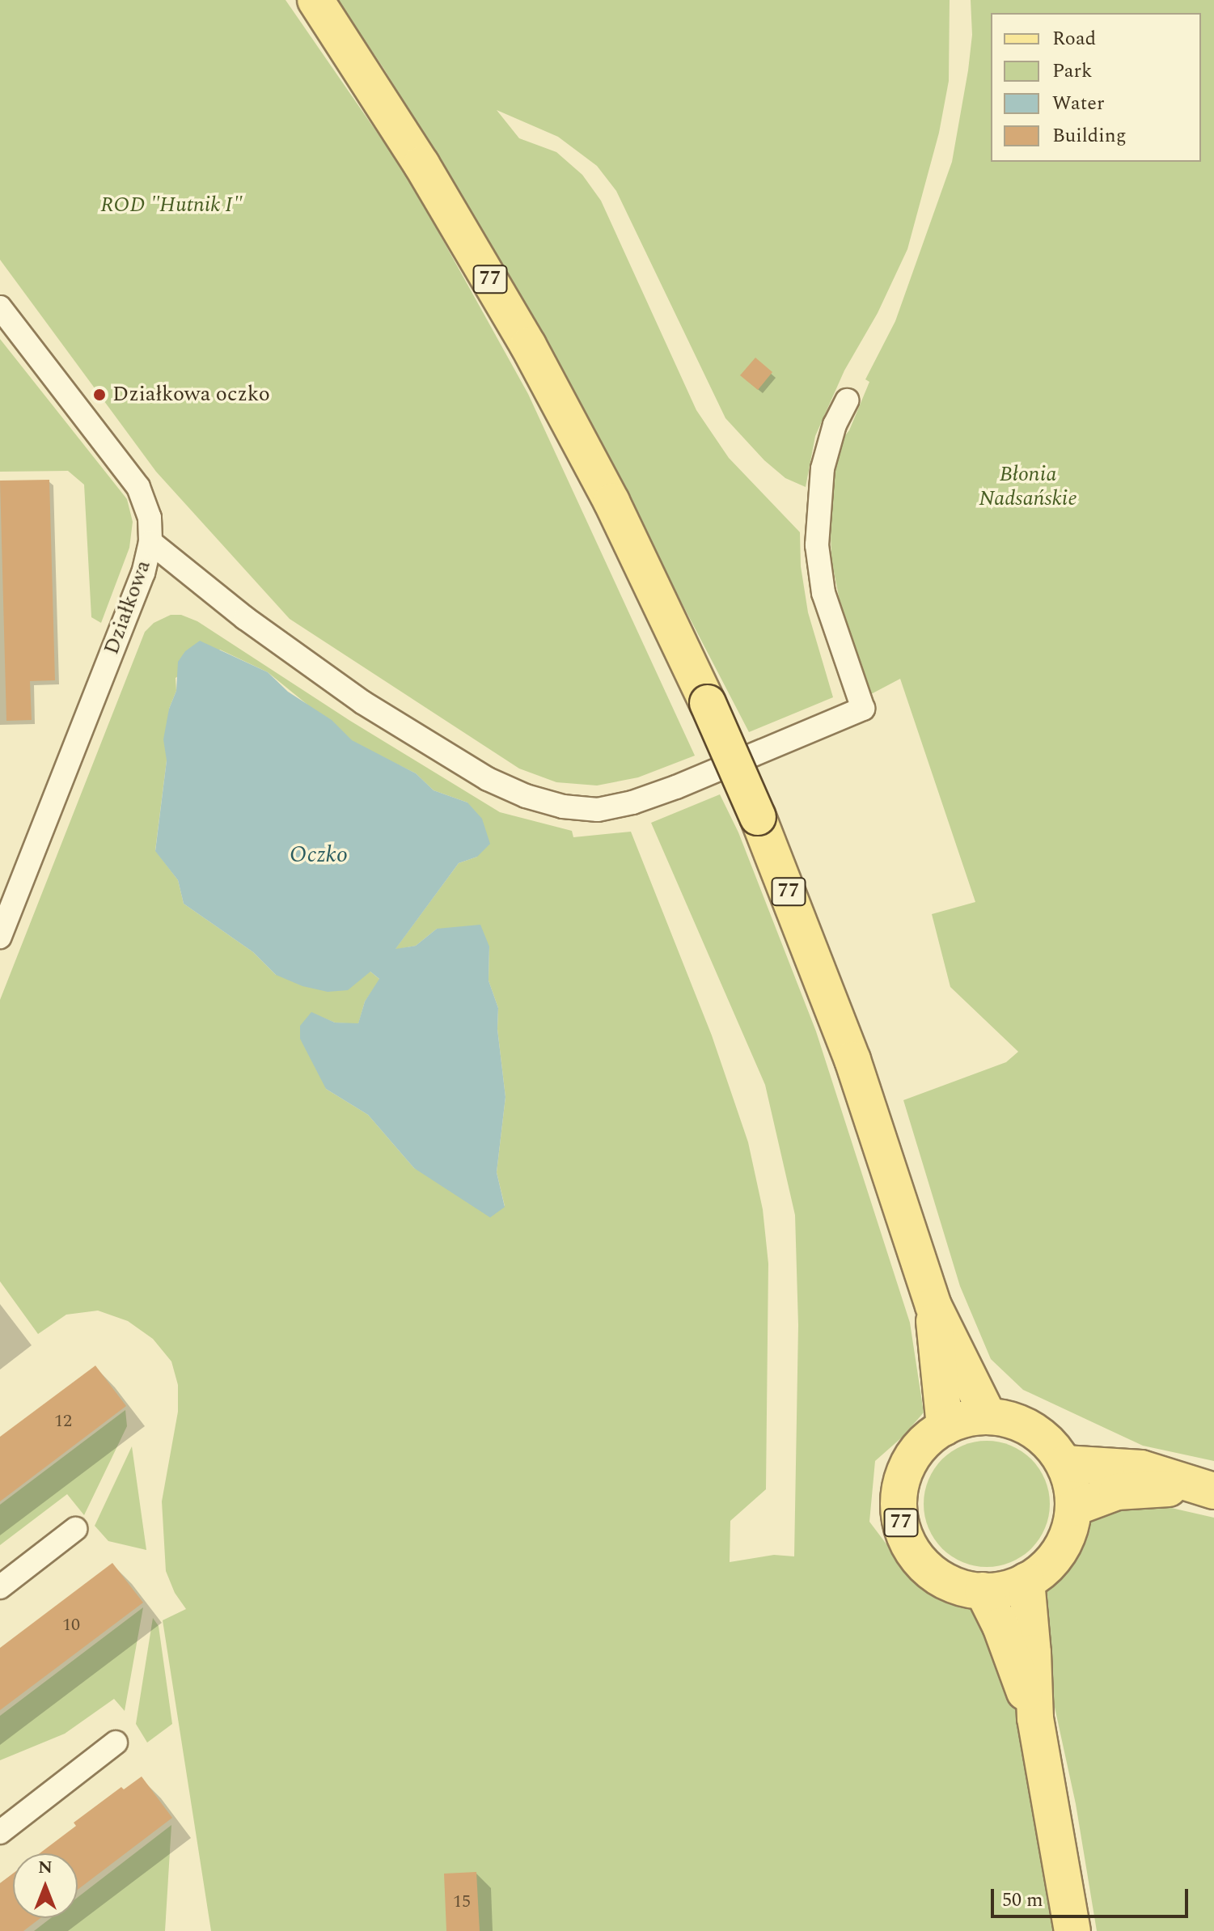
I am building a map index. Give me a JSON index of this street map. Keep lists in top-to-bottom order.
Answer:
{
  "streets": {
    "main road": ["77"],
    "street": ["Działkowa"]
  },
  "water": ["Oczko"],
  "parks": ["ROD \"Hutnik I\"", "Błonia Nadsańskie"],
  "places": ["Działkowa oczko"],
  "house_numbers": ["12", "10", "15"],
  "legend": [
    "Road",
    "Park",
    "Water",
    "Building"
  ],
  "scale_bar": "50 m",
  "north": "top"
}
